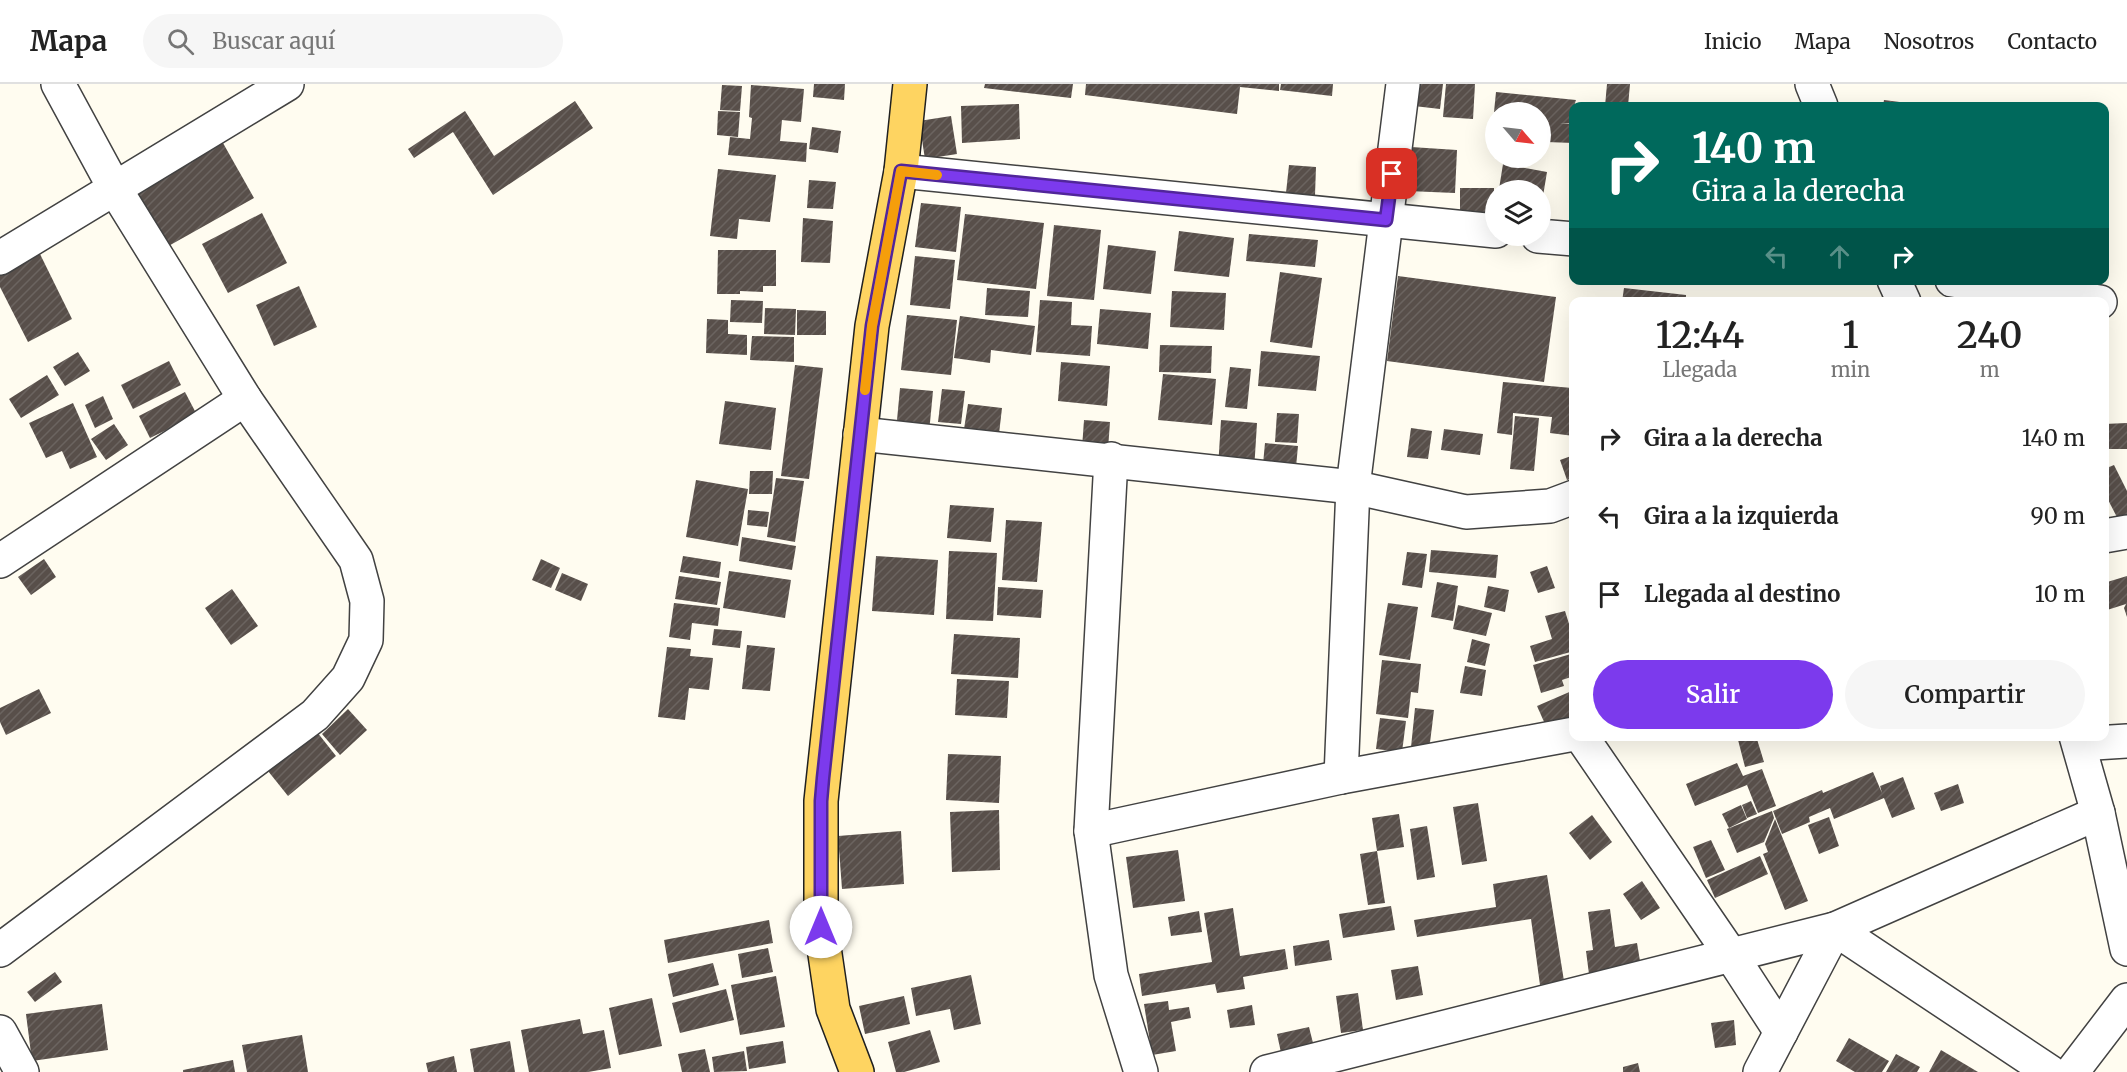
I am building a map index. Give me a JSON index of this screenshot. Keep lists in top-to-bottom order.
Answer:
{
  "north": "bottom right",
  "page": {
    "header": "Mapa",
    "search": "Buscar aquí",
    "nav": [
      "Inicio",
      "Mapa",
      "Nosotros",
      "Contacto"
    ],
    "turn": ["140 m", "Gira a la derecha"],
    "eta": [
      "12:44",
      "Llegada",
      "1",
      "min",
      "240",
      "m"
    ],
    "list": [
      {
        "name": "Gira a la derecha",
        "value": "140 m"
      },
      {
        "name": "Gira a la izquierda",
        "value": "90 m"
      },
      {
        "name": "Llegada al destino",
        "value": "10 m"
      }
    ],
    "buttons": ["Salir", "Compartir"]
  }
}
